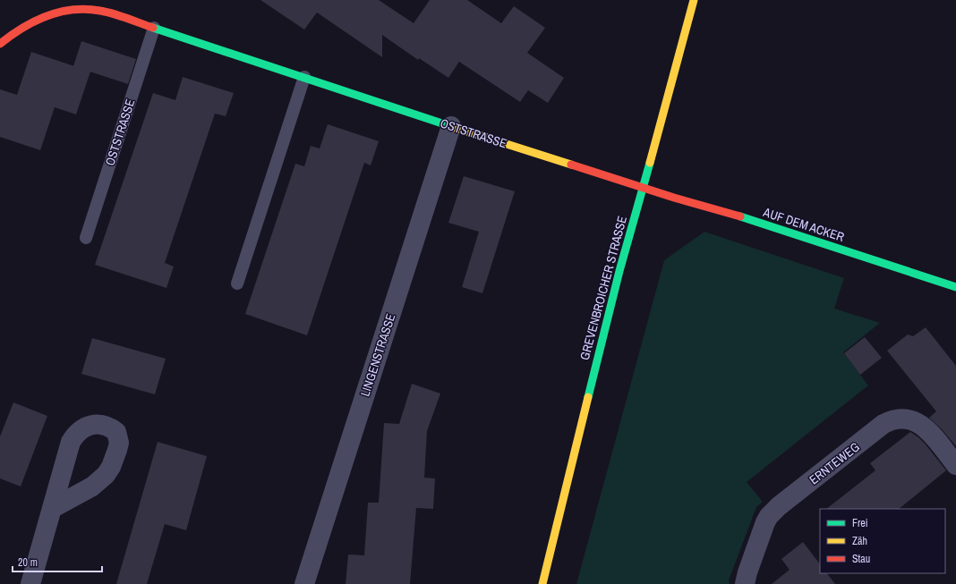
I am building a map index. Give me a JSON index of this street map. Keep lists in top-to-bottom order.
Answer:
{
  "streets": {
    "street": [
      "OSTSTRASSE",
      "AUF DEM ACKER",
      "GREVENBROICHER STRASSE",
      "LINGENSTRASSE",
      "ERNTEWEG"
    ]
  },
  "crossings": [
    ["OSTSTRASSE", "AUF DEM ACKER"],
    ["OSTSTRASSE", "GREVENBROICHER STRASSE"],
    ["OSTSTRASSE", "LINGENSTRASSE"],
    ["AUF DEM ACKER", "GREVENBROICHER STRASSE"]
  ],
  "legend": ["Frei", "Zäh", "Stau"],
  "scale_bar": "20 m"
}
